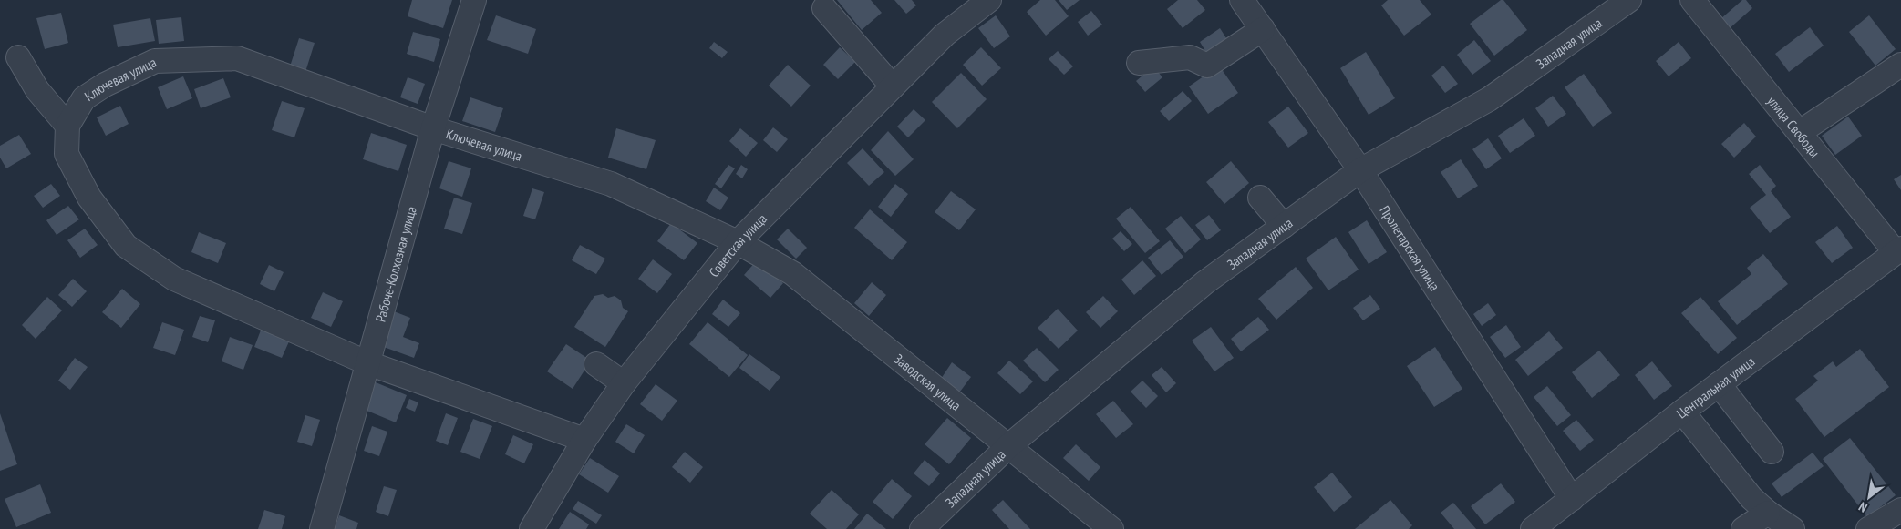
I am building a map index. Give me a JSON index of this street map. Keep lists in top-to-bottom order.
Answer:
{
  "streets": {
    "street": [
      "Западная улица",
      "Ключевая улица",
      "улица Свободы",
      "Советская улица",
      "Пролетарская улица",
      "Рабоче-Колхозная улица",
      "Заводская улица",
      "Центральная улица"
    ]
  },
  "crossings": [
    ["Западная улица", "Пролетарская улица"],
    ["Западная улица", "Заводская улица"],
    ["Ключевая улица", "Советская улица"],
    ["Ключевая улица", "Рабоче-Колхозная улица"],
    ["Ключевая улица", "Заводская улица"],
    ["улица Свободы", "Центральная улица"],
    ["Советская улица", "Заводская улица"],
    ["Пролетарская улица", "Центральная улица"]
  ],
  "north": "bottom left"
}
